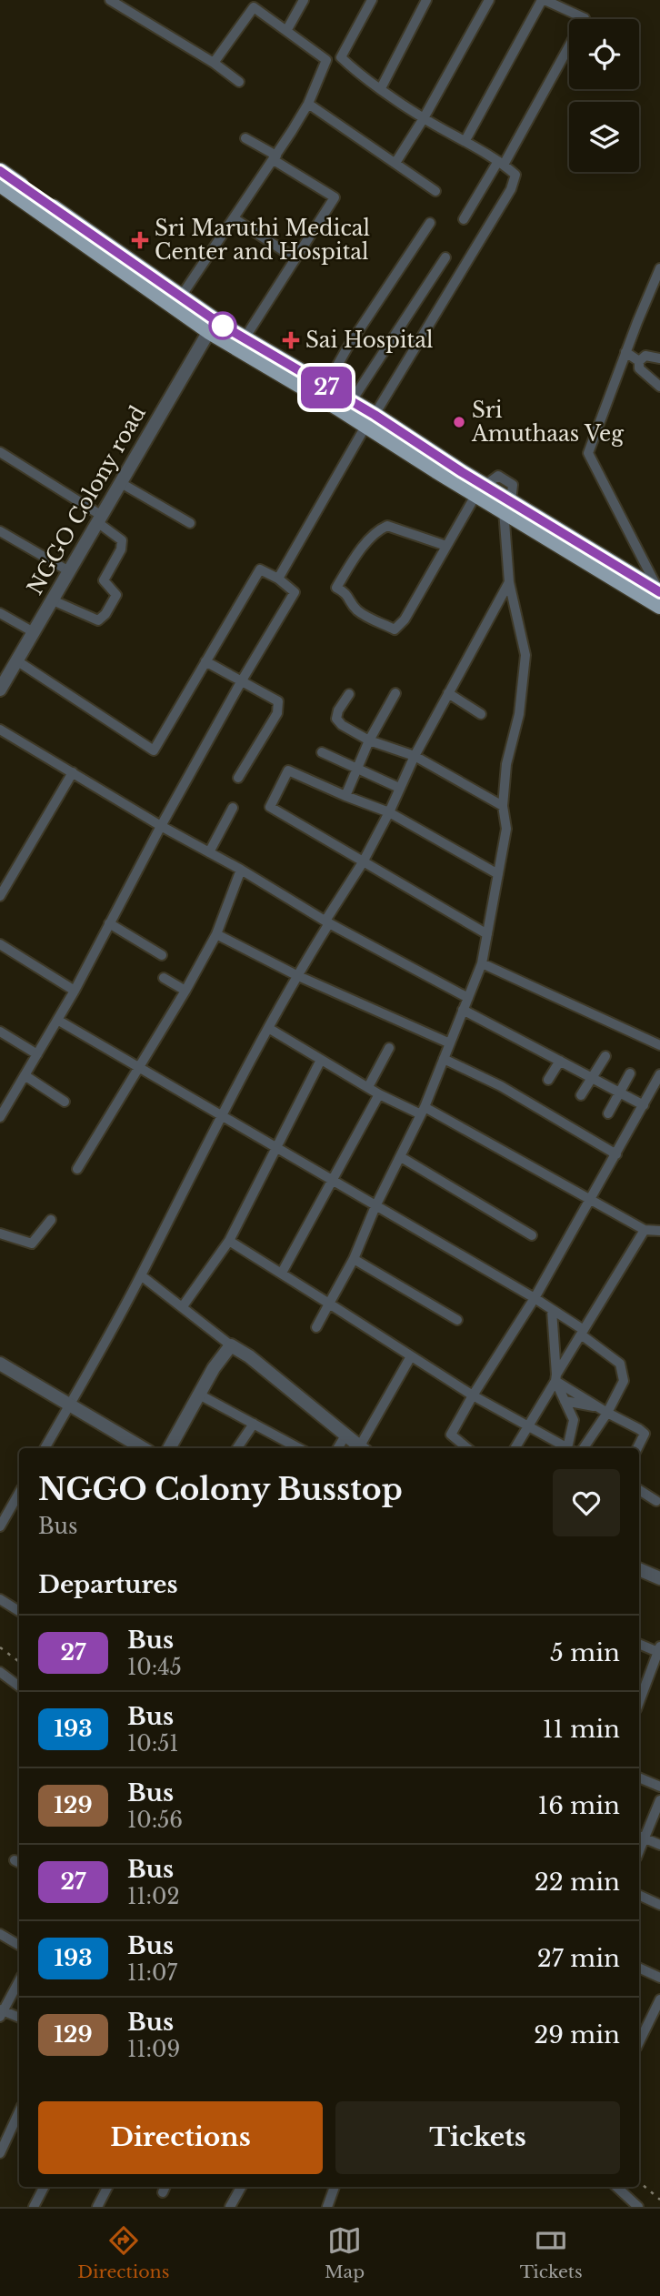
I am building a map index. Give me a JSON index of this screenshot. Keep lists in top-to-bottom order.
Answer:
{
  "streets": {
    "street": ["NGGO Colony road"]
  },
  "places": {
    "health": ["Sri Maruthi Medical Center and Hospital", "Sai Hospital"],
    "other": ["Sri Amuthaas Veg"]
  },
  "lines": ["bus line 27"],
  "page": {
    "on_map": "27",
    "heading": [
      ["NGGO Colony Busstop", "Bus"],
      "Departures"
    ],
    "list": [
      {
        "mark": "27",
        "name": "Bus",
        "note": "10:45",
        "value": "5 min"
      },
      {
        "mark": "193",
        "name": "Bus",
        "note": "10:51",
        "value": "11 min"
      },
      {
        "mark": "129",
        "name": "Bus",
        "note": "10:56",
        "value": "16 min"
      },
      {
        "mark": "27",
        "name": "Bus",
        "note": "11:02",
        "value": "22 min"
      },
      {
        "mark": "193",
        "name": "Bus",
        "note": "11:07",
        "value": "27 min"
      },
      {
        "mark": "129",
        "name": "Bus",
        "note": "11:09",
        "value": "29 min"
      }
    ],
    "buttons": ["Directions", "Tickets"],
    "tabs": ["Directions", "Map", "Tickets"]
  }
}
